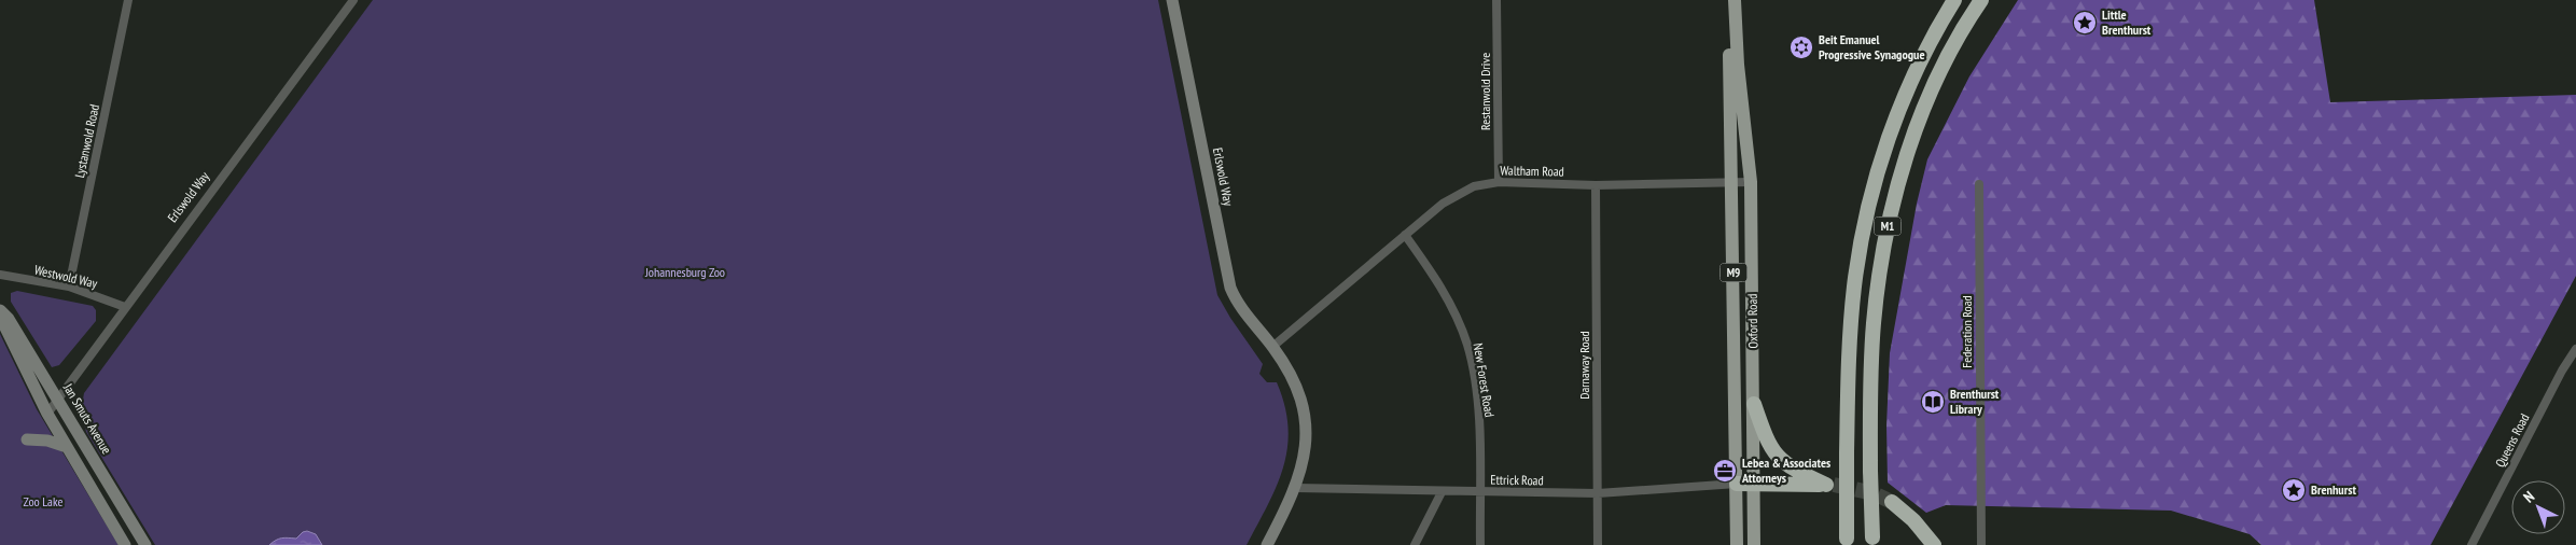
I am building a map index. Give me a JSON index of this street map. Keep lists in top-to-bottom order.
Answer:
{
  "streets": {
    "highway": ["M1"],
    "main road": [
      "Erlswold Way",
      "M9",
      "Oxford Road",
      "Jan Smuts Avenue"
    ],
    "street": [
      "Restanwold Drive",
      "Lystanwold Road",
      "Waltham Road",
      "Westwold Way",
      "Federation Road",
      "Darnaway Road",
      "New Forest Road",
      "Queens Road",
      "Ettrick Road"
    ]
  },
  "crossings": [
    ["Restanwold Drive", "Waltham Road"],
    ["Lystanwold Road", "Westwold Way"],
    ["Waltham Road", "Erlswold Way"],
    ["Waltham Road", "Oxford Road"],
    ["Waltham Road", "Darnaway Road"],
    ["Waltham Road", "New Forest Road"],
    ["Erlswold Way", "Westwold Way"],
    ["Erlswold Way", "Jan Smuts Avenue"],
    ["Erlswold Way", "Ettrick Road"],
    ["Oxford Road", "Ettrick Road"],
    ["Darnaway Road", "Ettrick Road"],
    ["New Forest Road", "Ettrick Road"]
  ],
  "parks": ["Johannesburg Zoo", "Zoo Lake"],
  "places": {
    "place": ["Little Brenthurst", "Brenhurst"],
    "synagogue": ["Beit Emanuel Progressive Synagogue"],
    "library": ["Brenthurst Library"],
    "office": ["Lebea & Associates Attorneys"]
  },
  "north": "top left"
}
